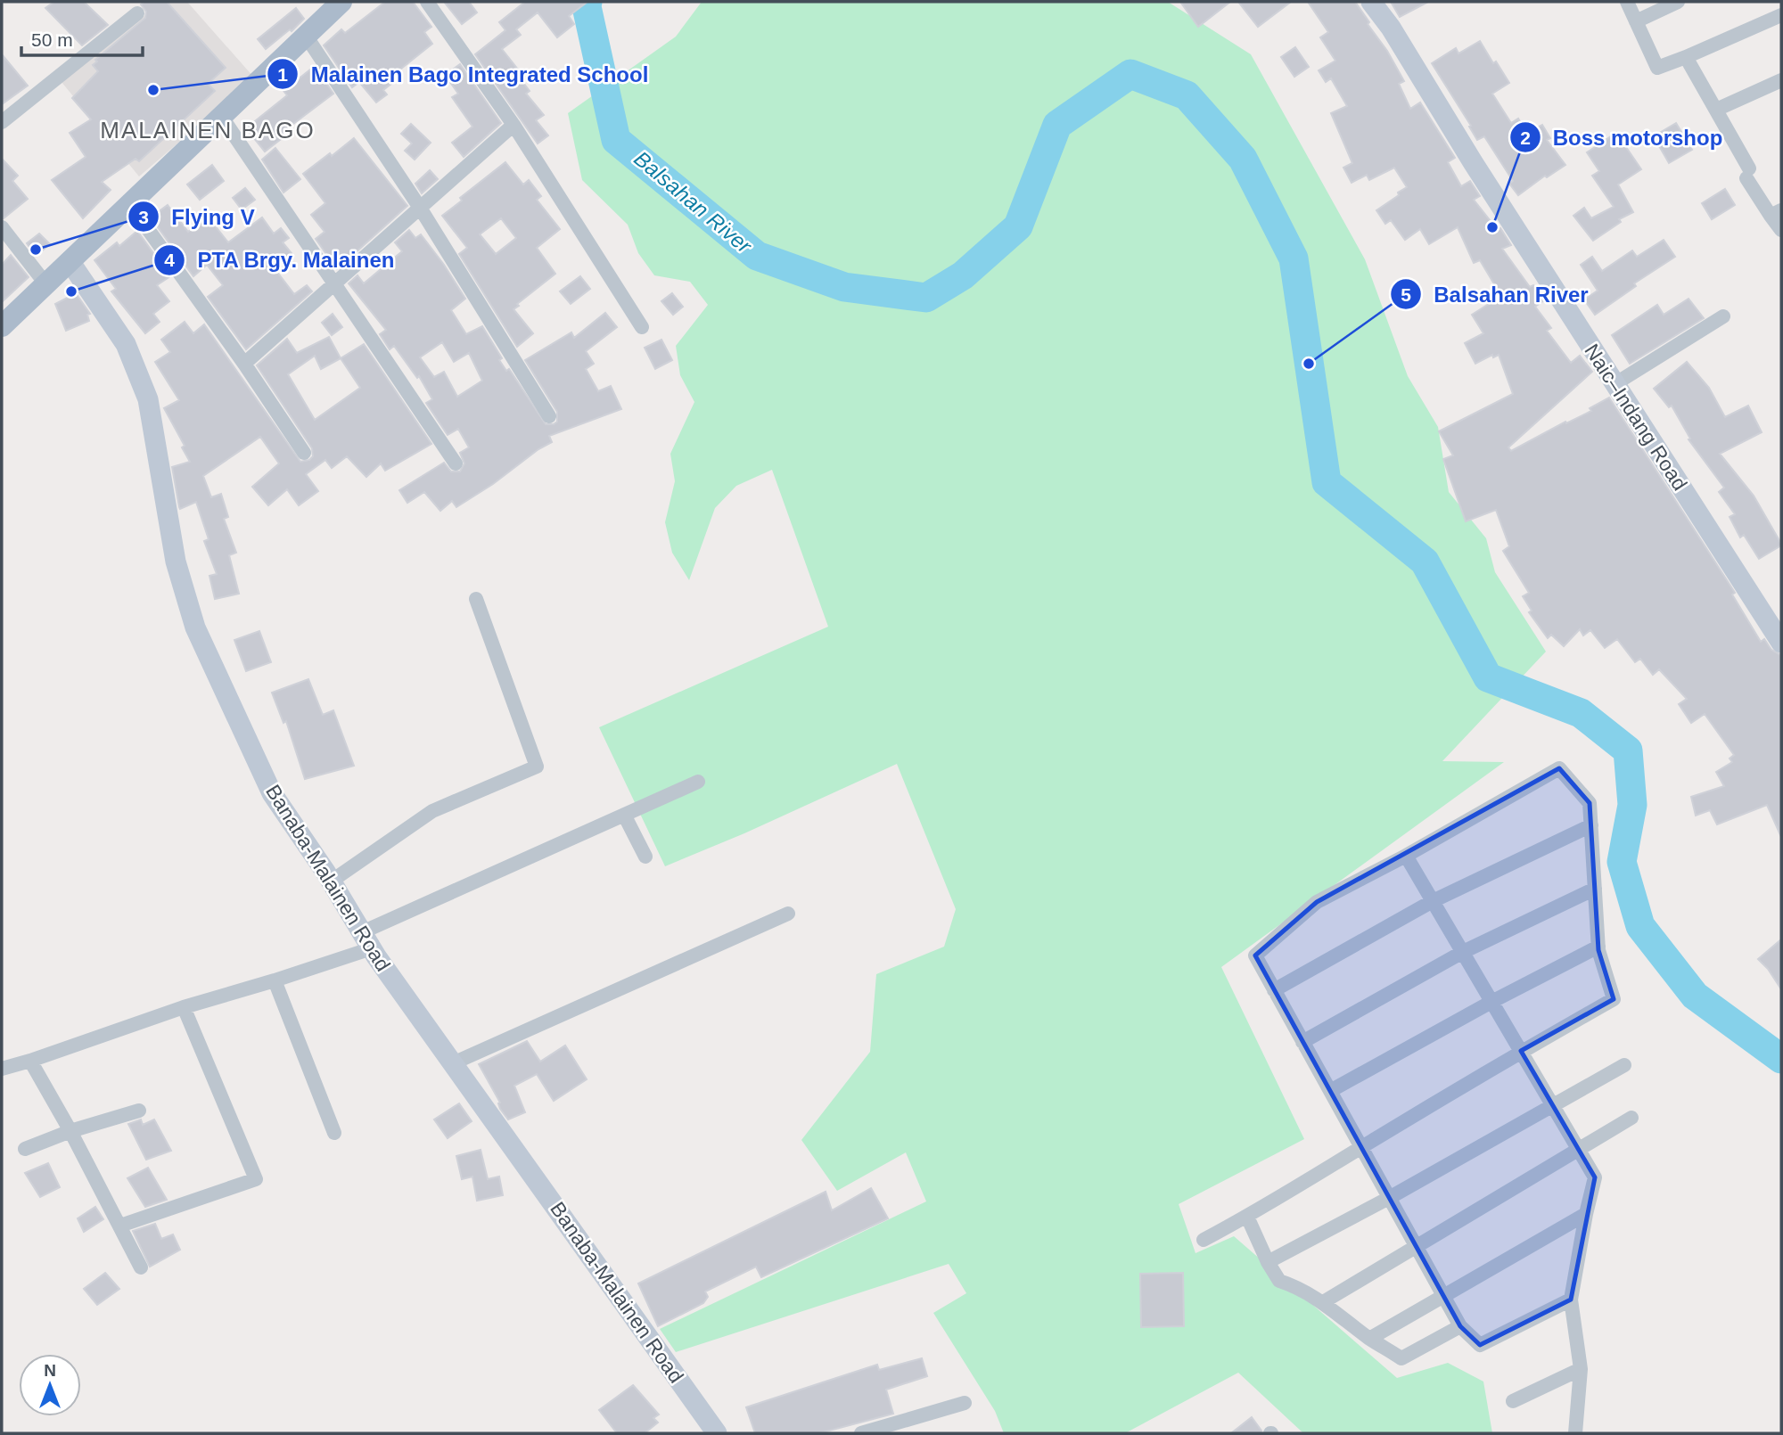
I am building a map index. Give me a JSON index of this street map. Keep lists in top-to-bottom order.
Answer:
{
  "streets": {
    "street": ["Naic–Indang Road", "Banaba-Malainen Road"]
  },
  "districts": ["MALAINEN BAGO"],
  "water": ["Balsahan River"],
  "places": [
    "Malainen Bago Integrated School",
    "Boss motorshop",
    "Flying V",
    "PTA Brgy. Malainen",
    "Balsahan River"
  ],
  "scale_bar": "50 m",
  "north": "top"
}
